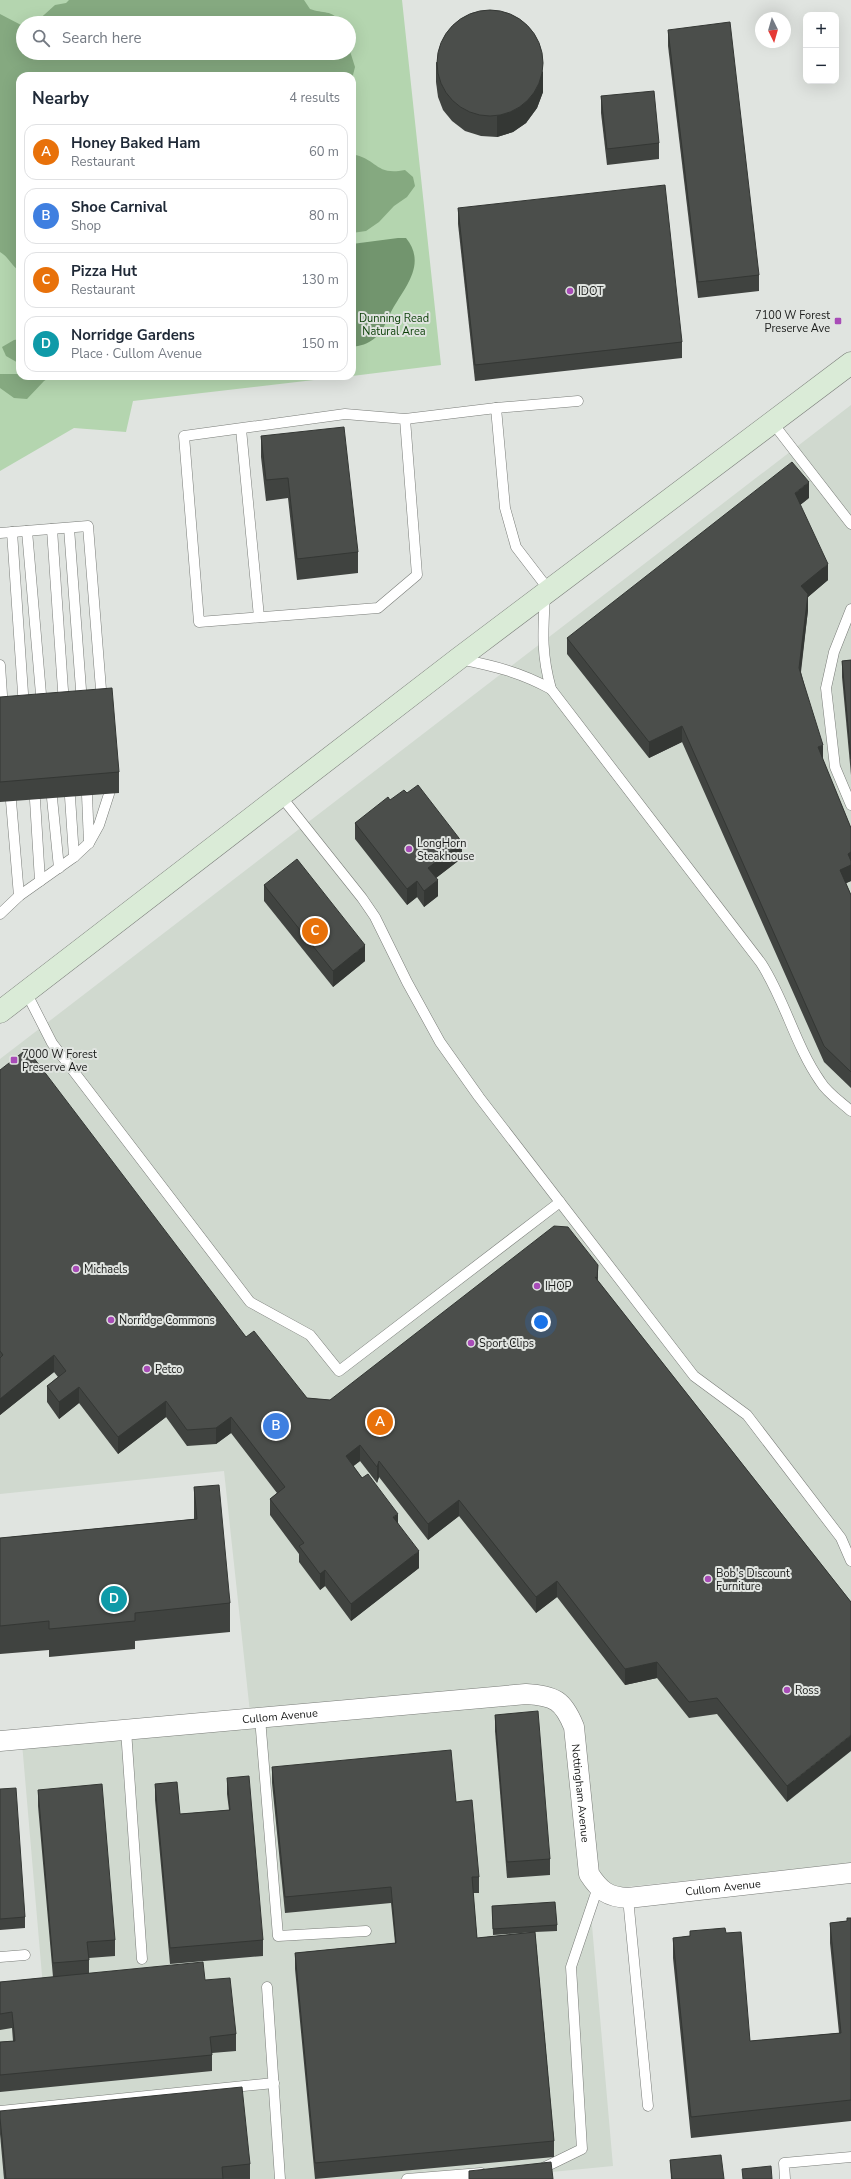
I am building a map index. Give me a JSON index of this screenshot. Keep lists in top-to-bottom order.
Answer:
{
  "streets": {
    "street": ["Cullom Avenue", "Nottingham Avenue"]
  },
  "crossings": [
    ["Cullom Avenue", "Nottingham Avenue"]
  ],
  "parks": ["Dunning Read Natural Area"],
  "places": {
    "other": [
      "IDOT",
      "LongHorn Steakhouse",
      "Michaels",
      "IHOP",
      "Norridge Commons",
      "Sport Clips",
      "Petco",
      "Bob's Discount Furniture",
      "Ross"
    ],
    "transit": ["7100 W Forest Preserve Ave", "7000 W Forest Preserve Ave"]
  },
  "north": "bottom",
  "page": {
    "map_buttons": ["+", "−"],
    "search": "Search here",
    "heading": ["Nearby", "4 results"],
    "list": [
      {
        "mark": "A",
        "name": "Honey Baked Ham",
        "note": "Restaurant",
        "value": "60 m"
      },
      {
        "mark": "B",
        "name": "Shoe Carnival",
        "note": "Shop",
        "value": "80 m"
      },
      {
        "mark": "C",
        "name": "Pizza Hut",
        "note": "Restaurant",
        "value": "130 m"
      },
      {
        "mark": "D",
        "name": "Norridge Gardens",
        "note": "Place · Cullom Avenue",
        "value": "150 m"
      }
    ],
    "pins": [
      "C",
      "A",
      "B",
      "D"
    ]
  }
}
